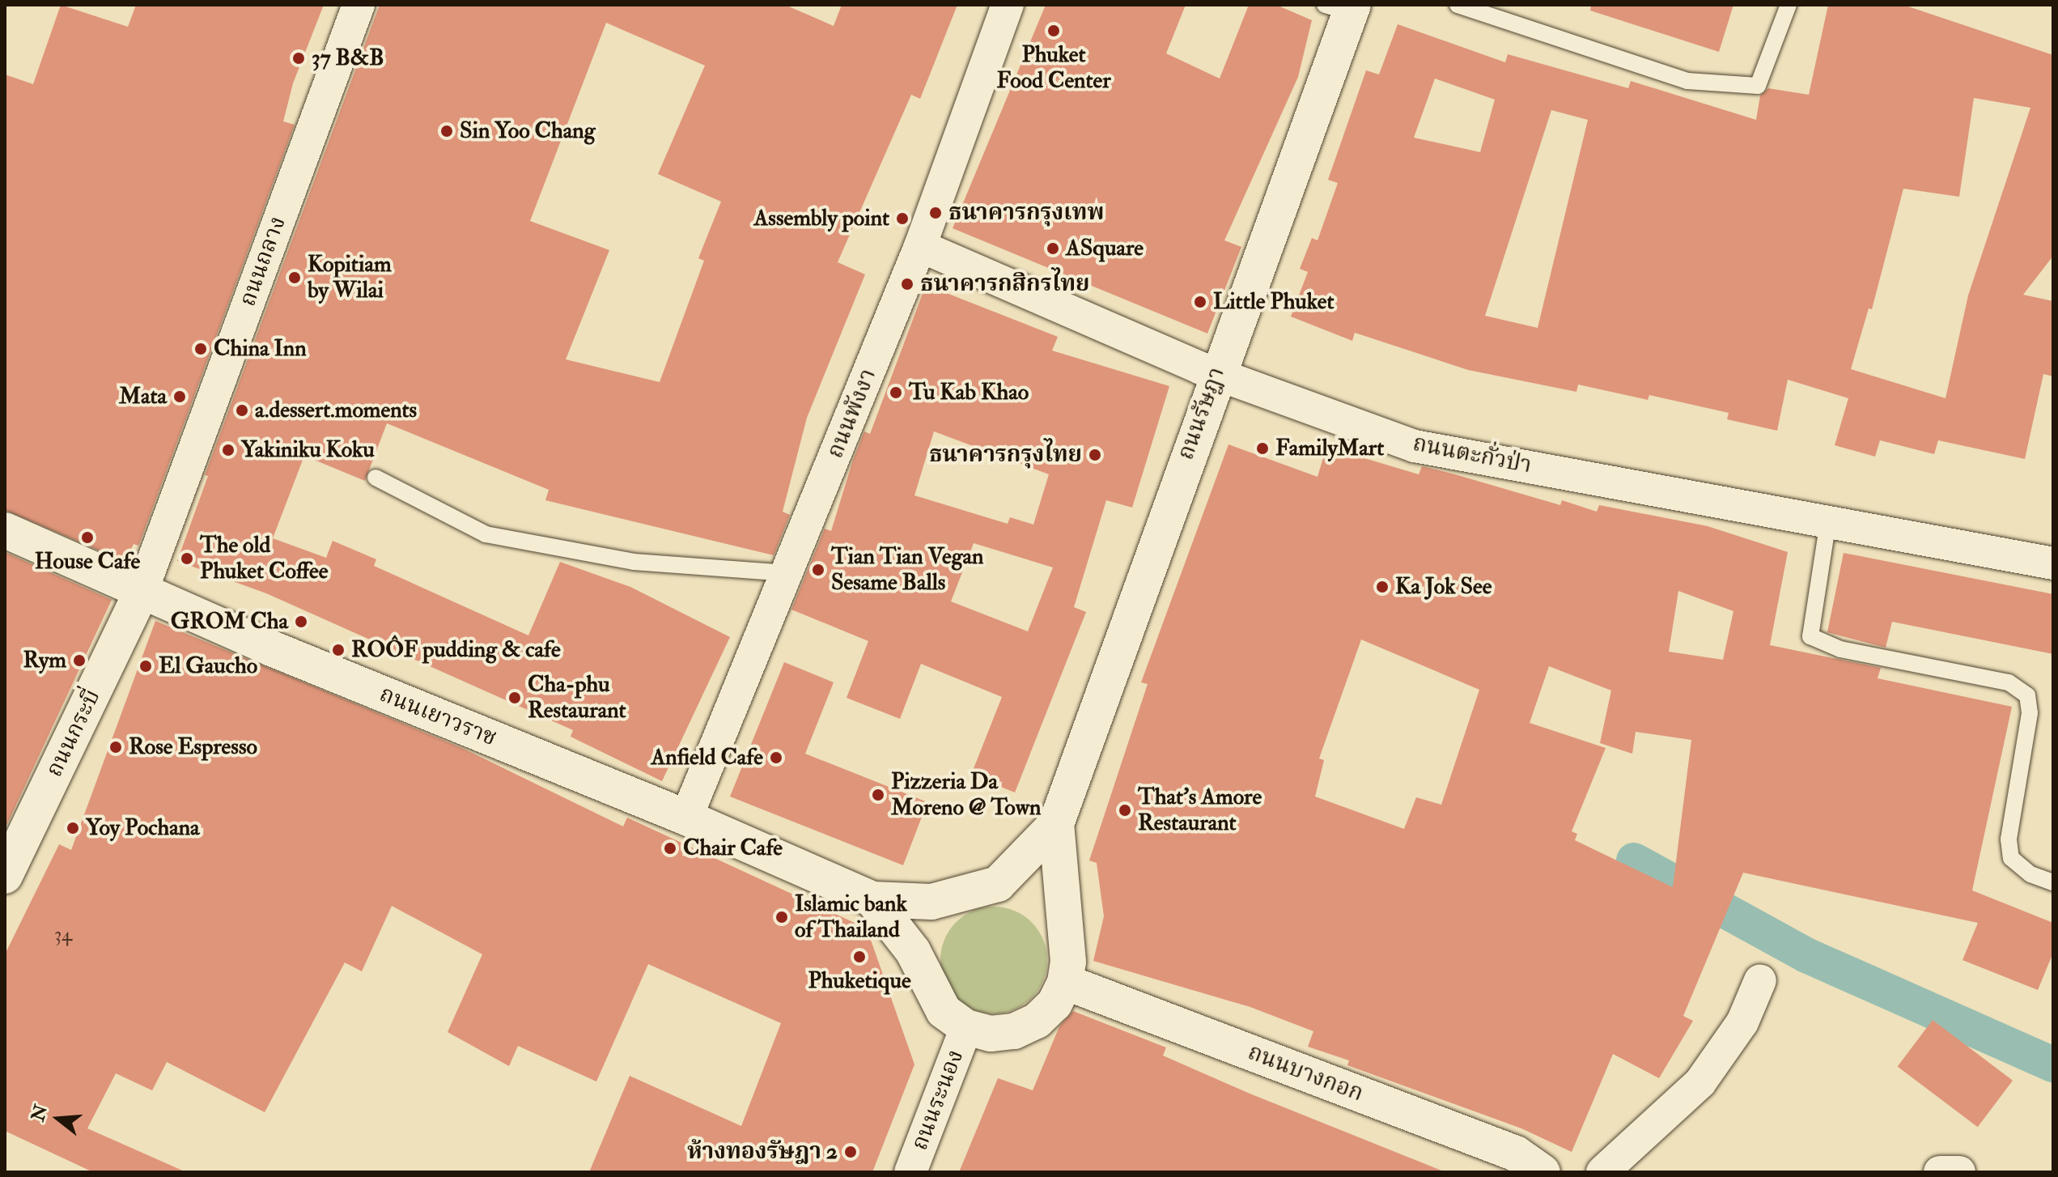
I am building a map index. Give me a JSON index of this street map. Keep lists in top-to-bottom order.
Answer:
{
  "streets": {
    "main road": [
      "ถนนรัษฎา",
      "ถนนเยาวราช",
      "ถนนกระบี่",
      "ถนนบางกอก"
    ],
    "street": [
      "ถนนถลาง",
      "ถนนพังงา",
      "ถนนตะกั่วป่า",
      "ถนนระนอง"
    ]
  },
  "crossings": [
    ["ถนนถลาง", "ถนนเยาวราช"],
    ["ถนนถลาง", "ถนนกระบี่"],
    ["ถนนพังงา", "ถนนตะกั่วป่า"],
    ["ถนนพังงา", "ถนนเยาวราช"],
    ["ถนนรัษฎา", "ถนนตะกั่วป่า"],
    ["ถนนเยาวราช", "ถนนกระบี่"]
  ],
  "places": [
    "Phuket Food Center",
    "37 B&B",
    "Sin Yoo Chang",
    "ธนาคารกรุงเทพ",
    "Assembly point",
    "ASquare",
    "Kopitiam by Wilai",
    "ธนาคารกสิกรไทย",
    "Little Phuket",
    "China Inn",
    "Tu Kab Khao",
    "Mata",
    "a.dessert.moments",
    "FamilyMart",
    "Yakiniku Koku",
    "ธนาคารกรุงไทย",
    "House Cafe",
    "The old Phuket Coffee",
    "Tian Tian Vegan Sesame Balls",
    "Ka Jok See",
    "GROM Cha",
    "ROÔF pudding & cafe",
    "Rym",
    "El Gaucho",
    "Cha-phu Restaurant",
    "Rose Espresso",
    "Anfield Cafe",
    "Pizzeria Da Moreno @ Town",
    "That’s Amore Restaurant",
    "Yoy Pochana",
    "Chair Cafe",
    "Islamic bank of Thailand",
    "Phuketique",
    "ห้างทองรัษฎา 2"
  ],
  "house_numbers": ["34"],
  "north": "left"
}
